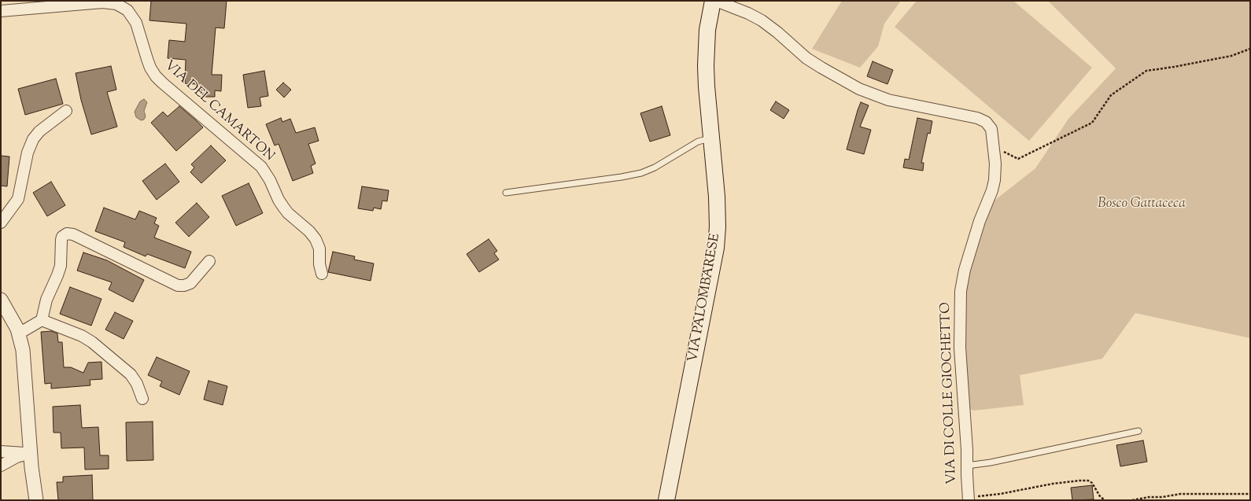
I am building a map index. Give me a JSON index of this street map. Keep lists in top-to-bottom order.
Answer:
{
  "streets": {
    "main road": ["VIA PALOMBARESE"],
    "street": ["VIA DEL CAMARTON", "VIA DI COLLE GIOCHETTO"]
  },
  "parks": ["Bosco Gattaceca"]
}
